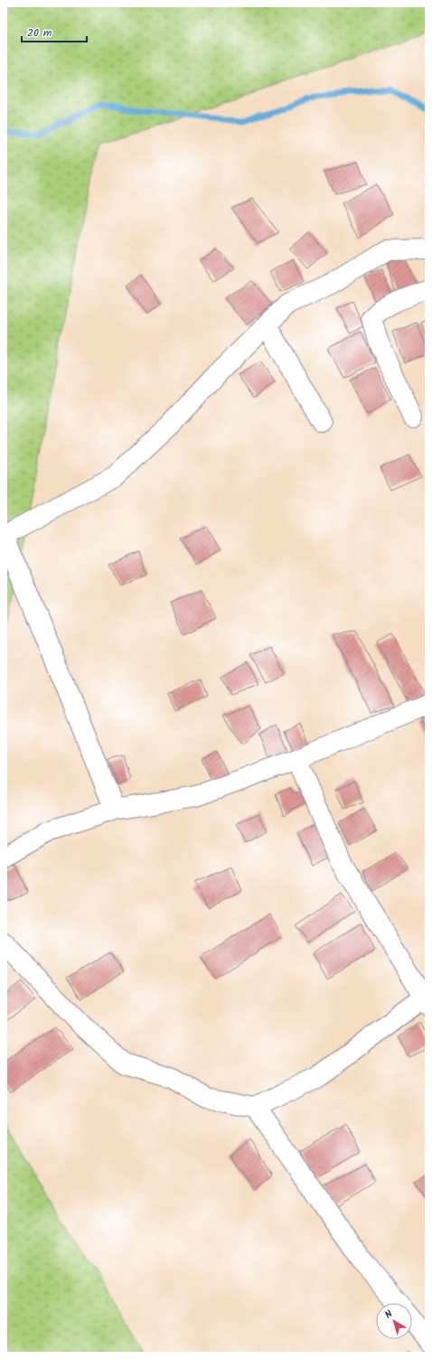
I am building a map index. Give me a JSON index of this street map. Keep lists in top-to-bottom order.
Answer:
{
  "scale_bar": "20 m",
  "north": "top left"
}
